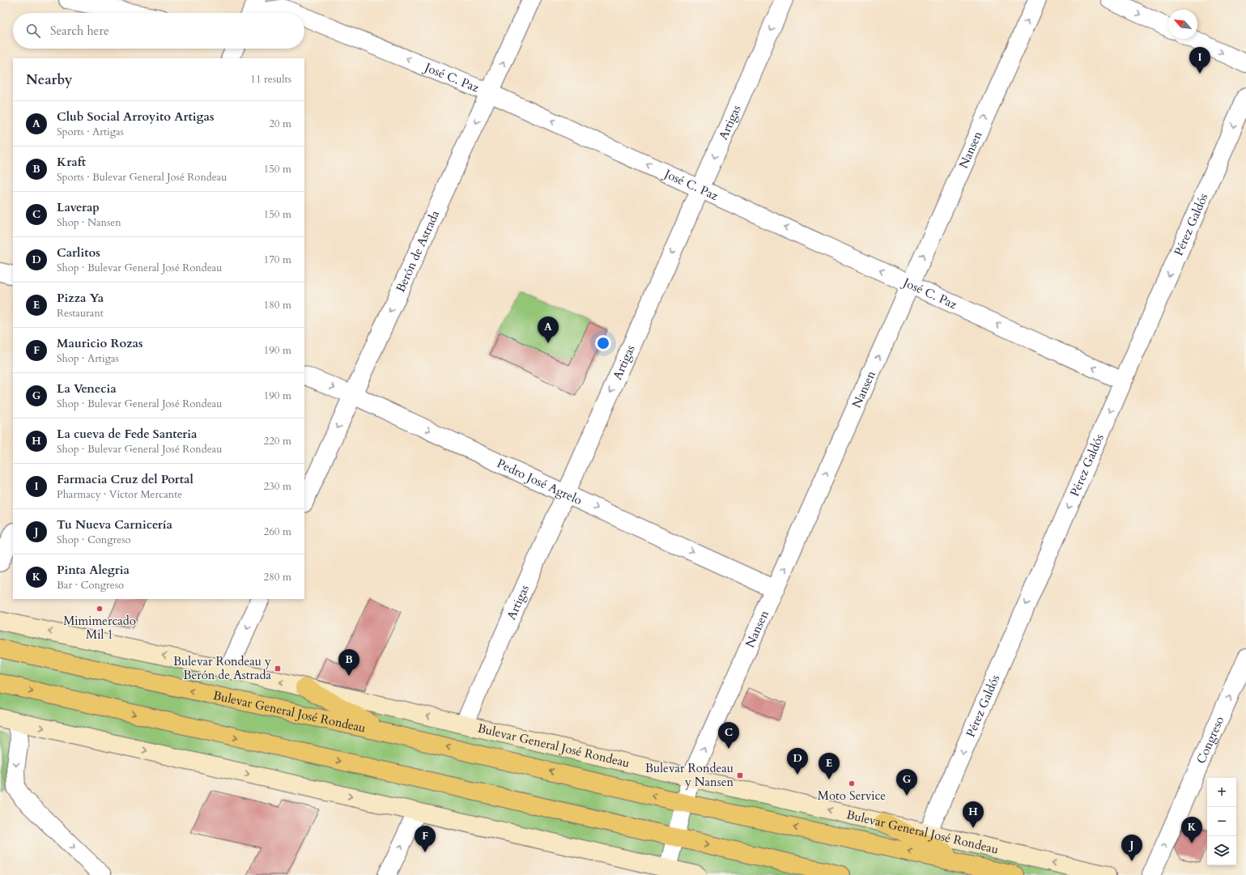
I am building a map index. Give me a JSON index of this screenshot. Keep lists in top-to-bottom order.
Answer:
{
  "streets": {
    "main road": ["Bulevar General José Rondeau"],
    "street": [
      "José C. Paz",
      "Artigas",
      "Nansen",
      "Pérez Galdós",
      "Berón de Astrada",
      "Pedro José Agrelo",
      "Congreso"
    ]
  },
  "crossings": [
    ["José C. Paz", "Artigas"],
    ["José C. Paz", "Nansen"],
    ["José C. Paz", "Pérez Galdós"],
    ["José C. Paz", "Berón de Astrada"],
    ["Artigas", "Pedro José Agrelo"],
    ["Artigas", "Bulevar General José Rondeau"],
    ["Nansen", "Pedro José Agrelo"],
    ["Nansen", "Bulevar General José Rondeau"],
    ["Pérez Galdós", "Bulevar General José Rondeau"],
    ["Berón de Astrada", "Pedro José Agrelo"]
  ],
  "one_way": [
    "José C. Paz",
    "Artigas",
    "Nansen",
    "Pérez Galdós",
    "Pedro José Agrelo",
    "Congreso"
  ],
  "places": {
    "other": ["Mimimercado Mil 1", "Moto Service"],
    "transit": ["Bulevar Rondeau y Berón de Astrada", "Bulevar Rondeau y Nansen"]
  },
  "north": "top left",
  "page": {
    "search": "Search here",
    "pins": [
      "I",
      "A",
      "B",
      "C",
      "D",
      "E",
      "G",
      "H",
      "K",
      "F",
      "J"
    ],
    "heading": ["Nearby", "11 results"],
    "list": [
      {
        "mark": "A",
        "name": "Club Social Arroyito Artigas",
        "note": "Sports · Artigas",
        "value": "20 m"
      },
      {
        "mark": "B",
        "name": "Kraft",
        "note": "Sports · Bulevar General José Rondeau",
        "value": "150 m"
      },
      {
        "mark": "C",
        "name": "Laverap",
        "note": "Shop · Nansen",
        "value": "150 m"
      },
      {
        "mark": "D",
        "name": "Carlitos",
        "note": "Shop · Bulevar General José Rondeau",
        "value": "170 m"
      },
      {
        "mark": "E",
        "name": "Pizza Ya",
        "note": "Restaurant",
        "value": "180 m"
      },
      {
        "mark": "F",
        "name": "Mauricio Rozas",
        "note": "Shop · Artigas",
        "value": "190 m"
      },
      {
        "mark": "G",
        "name": "La Venecia",
        "note": "Shop · Bulevar General José Rondeau",
        "value": "190 m"
      },
      {
        "mark": "H",
        "name": "La cueva de Fede Santeria",
        "note": "Shop · Bulevar General José Rondeau",
        "value": "220 m"
      },
      {
        "mark": "I",
        "name": "Farmacia Cruz del Portal",
        "note": "Pharmacy · Víctor Mercante",
        "value": "230 m"
      },
      {
        "mark": "J",
        "name": "Tu Nueva Carnicería",
        "note": "Shop · Congreso",
        "value": "260 m"
      },
      {
        "mark": "K",
        "name": "Pinta Alegria",
        "note": "Bar · Congreso",
        "value": "280 m"
      }
    ],
    "map_buttons": ["+", "−"]
  }
}
